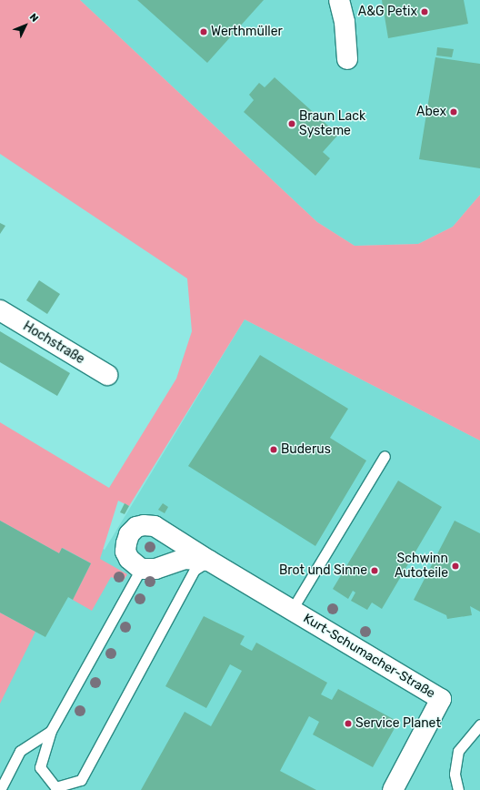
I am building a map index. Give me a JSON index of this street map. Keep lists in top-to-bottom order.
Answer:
{
  "streets": {
    "street": ["Hochstraße", "Kurt-Schumacher-Straße"]
  },
  "places": [
    "A&G Petix",
    "Werthmüller",
    "Abex",
    "Braun Lack Systeme",
    "Buderus",
    "Schwinn Autoteile",
    "Brot und Sinne",
    "Service Planet"
  ],
  "north": "top right"
}
